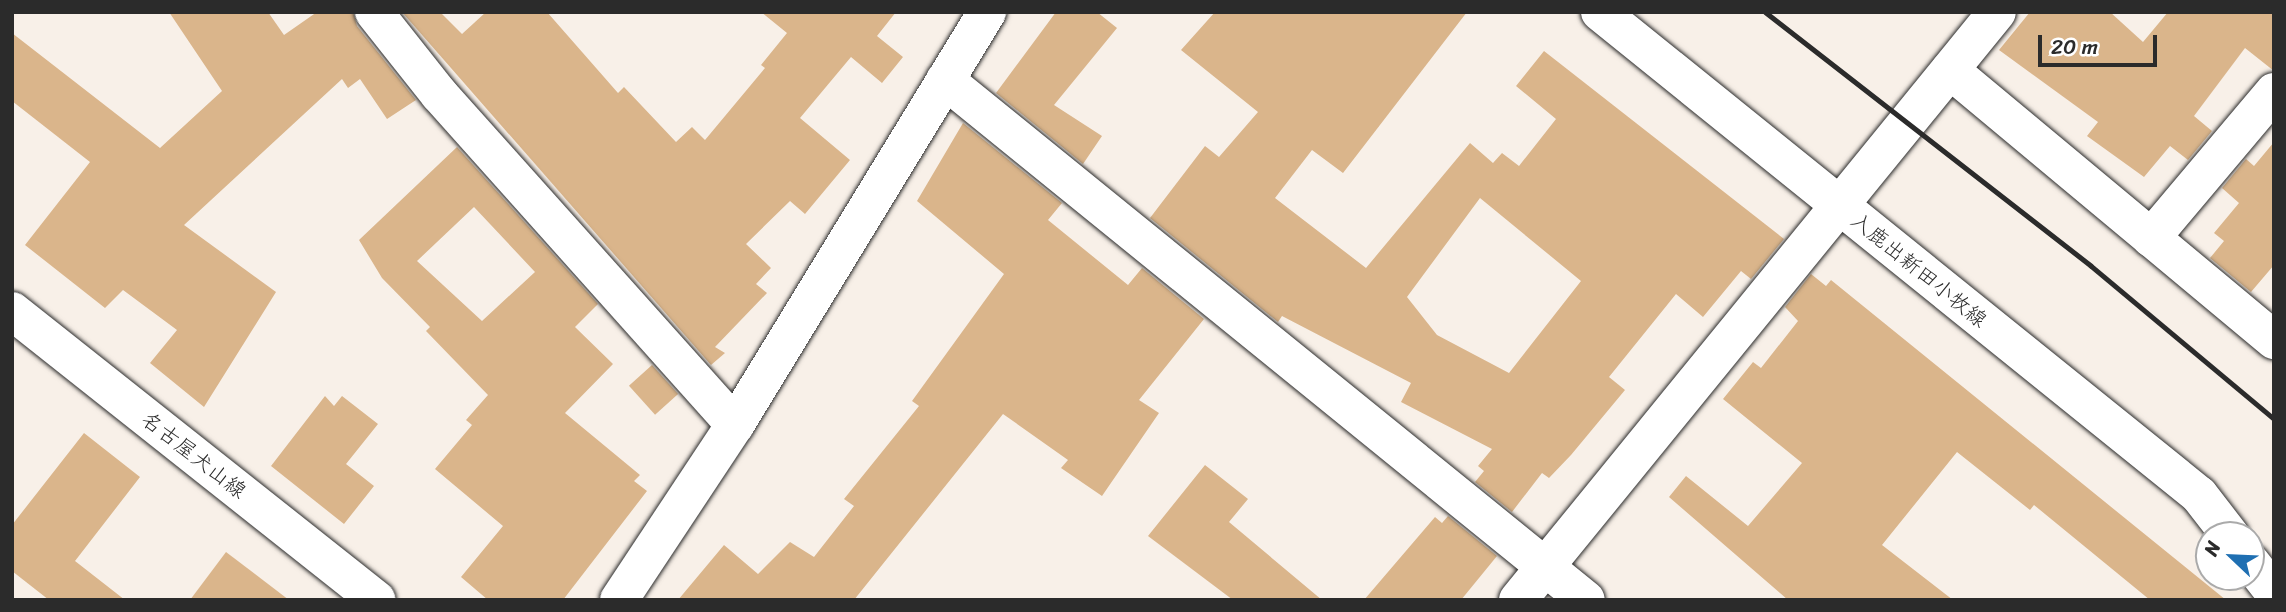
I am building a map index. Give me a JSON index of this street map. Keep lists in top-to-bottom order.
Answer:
{
  "streets": {
    "street": ["入鹿出新田小牧線", "名古屋犬山線"]
  },
  "scale_bar": "20 m",
  "north": "top left"
}
